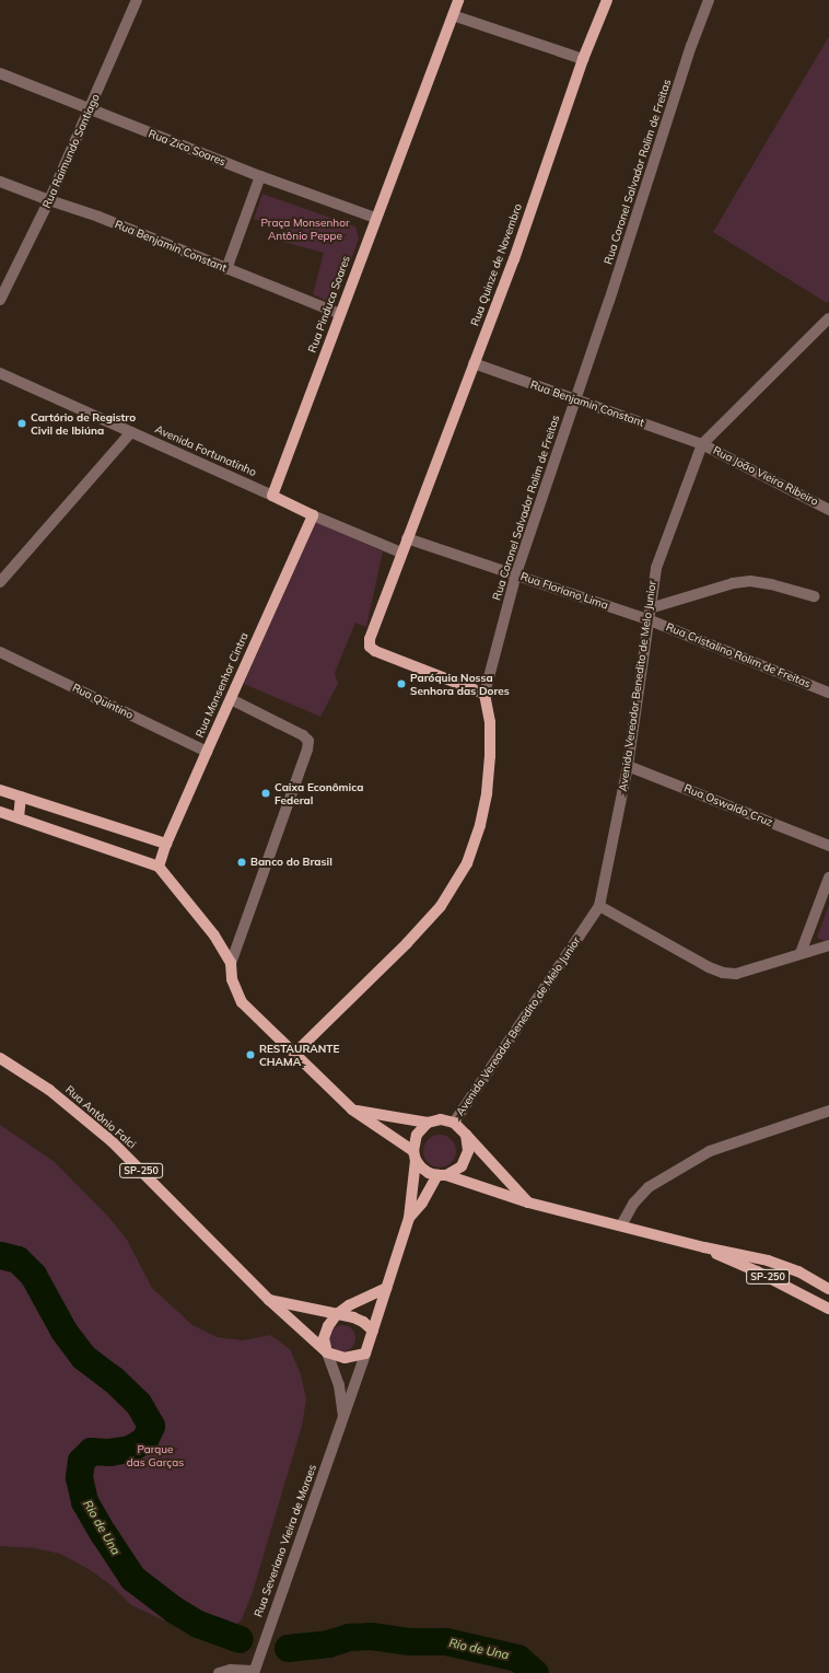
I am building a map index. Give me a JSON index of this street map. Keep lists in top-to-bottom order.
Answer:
{
  "streets": {
    "main road": [
      "Rua Coronel Salvador Rolim de Freitas",
      "Rua Quinze de Novembro",
      "Rua Pinduca Soares",
      "Avenida Fortunatinho",
      "Rua Monsenhor Cintra",
      "Rua Antônio Falci",
      "SP-250",
      "Rua Severiano Vieira de Moraes"
    ],
    "street": [
      "Rua Zico Soares",
      "Rua Raimundo Santiago",
      "Rua Benjamin Constant",
      "Rua João Vieira Ribeiro",
      "Rua Floriano Lima",
      "Rua Cristalino Rolim de Freitas",
      "Avenida Vereador Benedito de Melo Junior",
      "Rua Quintino",
      "Rua Oswaldo Cruz"
    ]
  },
  "crossings": [
    ["Rua Zico Soares", "Rua Raimundo Santiago"],
    ["Rua Zico Soares", "Rua Pinduca Soares"],
    ["Rua Raimundo Santiago", "Rua Benjamin Constant"],
    ["Rua Coronel Salvador Rolim de Freitas", "Rua Benjamin Constant"],
    ["Rua Coronel Salvador Rolim de Freitas", "Rua Quinze de Novembro"],
    ["Rua Coronel Salvador Rolim de Freitas", "Rua Floriano Lima"],
    ["Rua Benjamin Constant", "Rua Quinze de Novembro"],
    ["Rua Benjamin Constant", "Rua Pinduca Soares"],
    ["Rua Benjamin Constant", "Rua João Vieira Ribeiro"],
    ["Rua Benjamin Constant", "Avenida Vereador Benedito de Melo Junior"],
    ["Rua Quinze de Novembro", "Avenida Fortunatinho"],
    ["Rua Quinze de Novembro", "Rua Floriano Lima"],
    ["Rua Pinduca Soares", "Avenida Fortunatinho"],
    ["Avenida Fortunatinho", "Rua Monsenhor Cintra"],
    ["Rua João Vieira Ribeiro", "Avenida Vereador Benedito de Melo Junior"],
    ["Rua Floriano Lima", "Rua Cristalino Rolim de Freitas"],
    ["Rua Floriano Lima", "Avenida Vereador Benedito de Melo Junior"],
    ["Rua Cristalino Rolim de Freitas", "Avenida Vereador Benedito de Melo Junior"],
    ["Rua Monsenhor Cintra", "Rua Quintino"],
    ["Avenida Vereador Benedito de Melo Junior", "Rua Oswaldo Cruz"],
    ["Avenida Vereador Benedito de Melo Junior", "SP-250"],
    ["Avenida Vereador Benedito de Melo Junior", "Rua Severiano Vieira de Moraes"],
    ["Rua Antônio Falci", "Rua Severiano Vieira de Moraes"],
    ["SP-250", "Rua Severiano Vieira de Moraes"]
  ],
  "water": ["Rio de Una"],
  "parks": ["Praça Monsenhor Antônio Peppe", "Parque das Garças"],
  "places": [
    "Cartório de Registro Civil de Ibiúna",
    "Paróquia Nossa Senhora das Dores",
    "Caixa Econômica Federal",
    "Banco do Brasil",
    "RESTAURANTE CHAMA"
  ]
}
